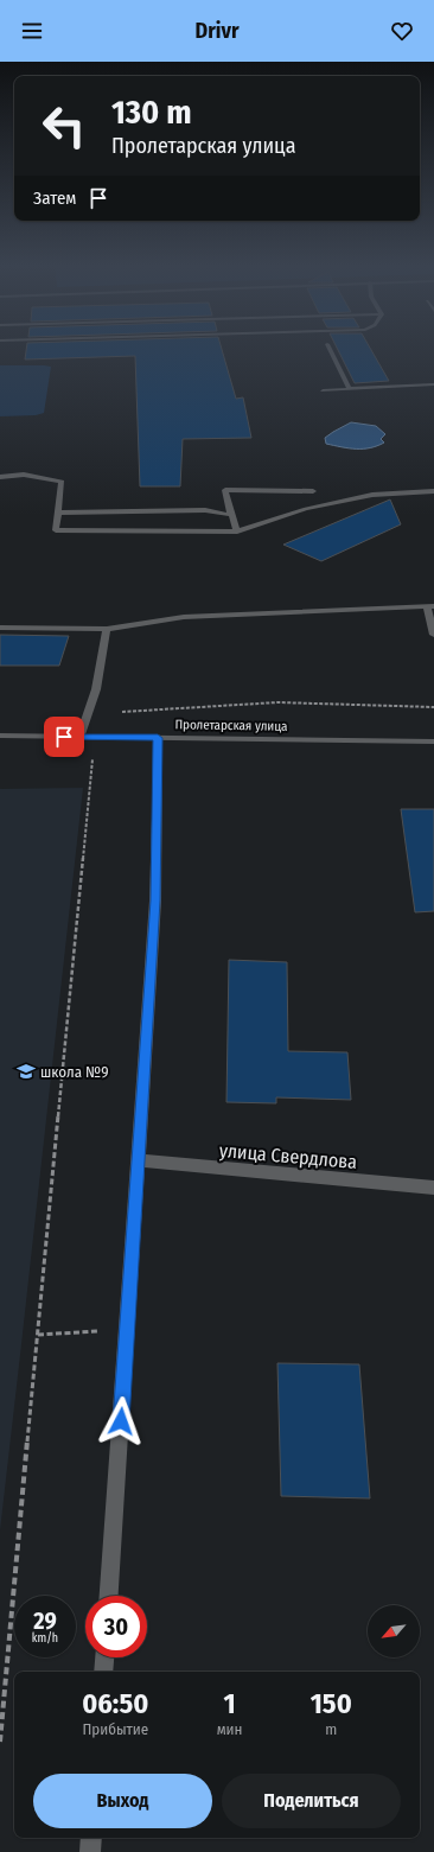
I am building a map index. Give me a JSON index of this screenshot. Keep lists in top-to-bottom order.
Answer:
{
  "streets": {
    "street": ["Пролетарская улица", "улица Свердлова"]
  },
  "places": {
    "school or university": ["школа №9"]
  },
  "north": "bottom left",
  "page": {
    "header": "Drivr",
    "turn": ["130 m", "Пролетарская улица"],
    "then": "Затем",
    "speed": "29 km/h",
    "limit": "30",
    "eta": [
      "06:50",
      "Прибытие",
      "1",
      "мин",
      "150",
      "m"
    ],
    "buttons": ["Выход", "Поделиться"]
  }
}
